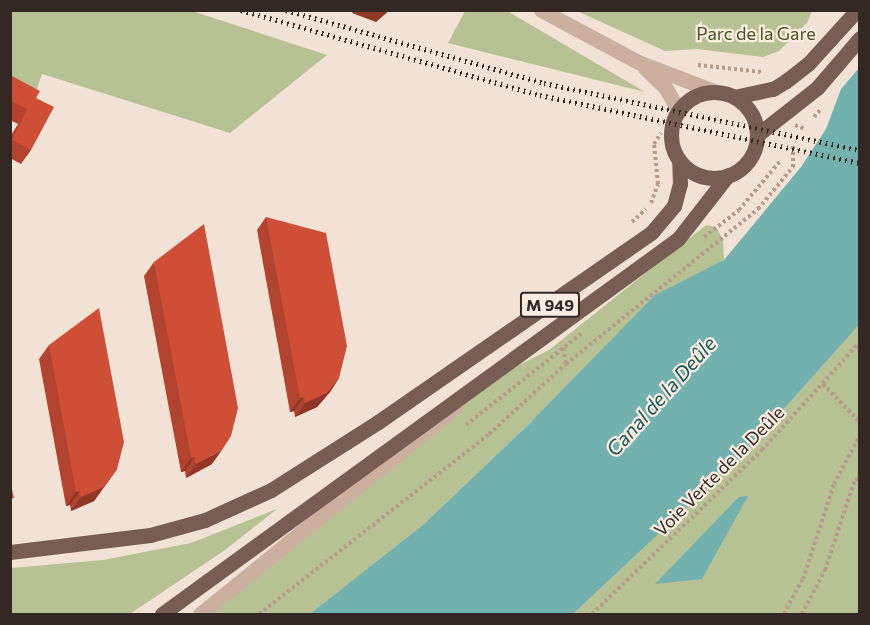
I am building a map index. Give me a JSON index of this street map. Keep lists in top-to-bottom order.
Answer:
{
  "streets": {
    "main road": ["M 949"],
    "path": ["Voie Verte de la Deûle"]
  },
  "water": ["Canal de la Deûle"],
  "parks": ["Parc de la Gare"]
}
